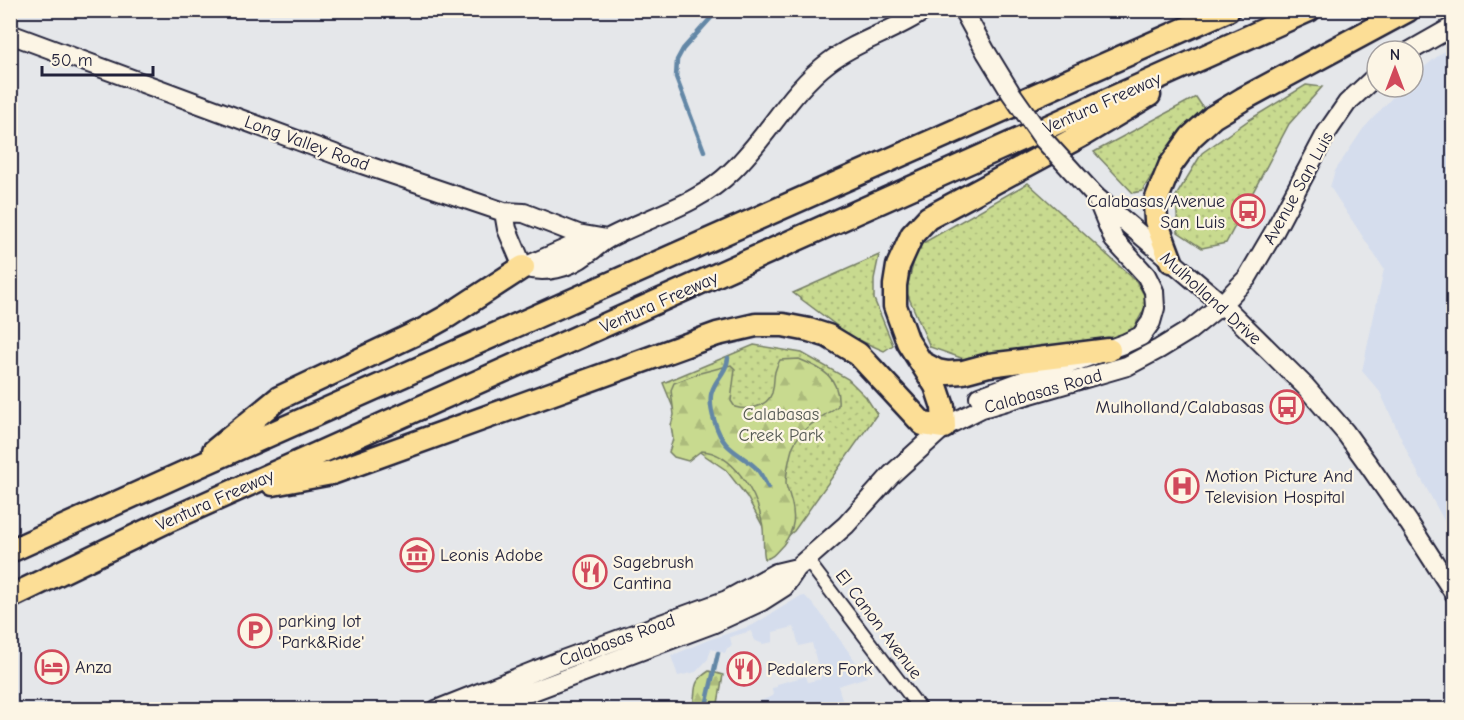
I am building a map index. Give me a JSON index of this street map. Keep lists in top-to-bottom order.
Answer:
{
  "streets": {
    "highway": ["Ventura Freeway"],
    "main road": [
      "Long Valley Road",
      "Avenue San Luis",
      "Mulholland Drive",
      "Calabasas Road"
    ],
    "street": ["El Canon Avenue"]
  },
  "crossings": [
    ["Avenue San Luis", "Mulholland Drive"],
    ["Avenue San Luis", "Calabasas Road"],
    ["Mulholland Drive", "Calabasas Road"],
    ["Calabasas Road", "El Canon Avenue"]
  ],
  "parks": ["Calabasas Creek Park"],
  "places": {
    "bus stop": ["Calabasas/Avenue San Luis", "Mulholland/Calabasas"],
    "hospital": ["Motion Picture And Television Hospital"],
    "museum": ["Leonis Adobe"],
    "restaurant": ["Sagebrush Cantina", "Pedalers Fork"],
    "parking": ["parking lot 'Park&Ride'"],
    "hotel": ["Anza"]
  },
  "scale_bar": "50 m",
  "north": "top"
}
